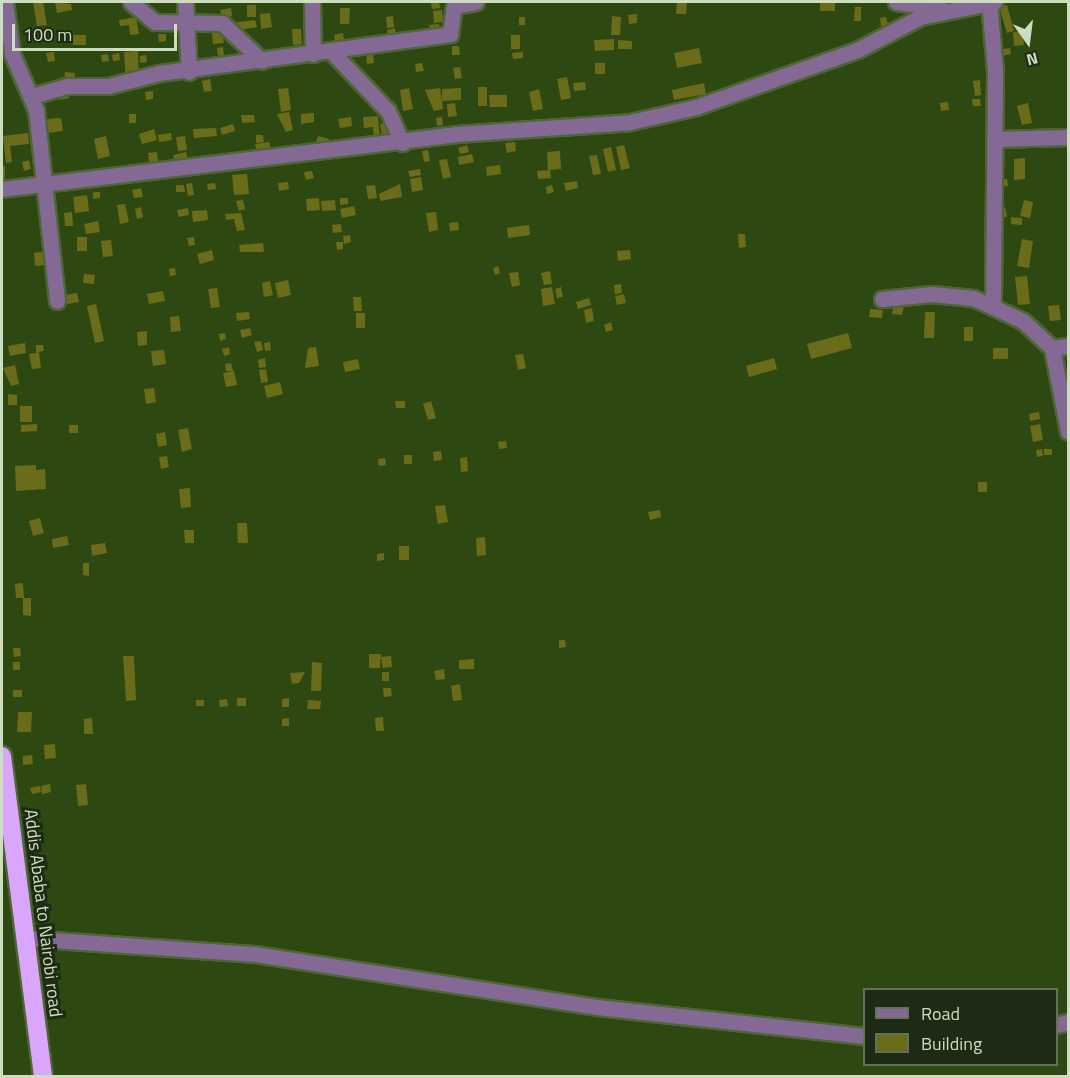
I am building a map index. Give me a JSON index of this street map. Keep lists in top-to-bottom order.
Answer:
{
  "streets": {
    "highway": ["Addis Ababa to Nairobi road"]
  },
  "legend": ["Road", "Building"],
  "scale_bar": "100 m",
  "north": "bottom"
}
